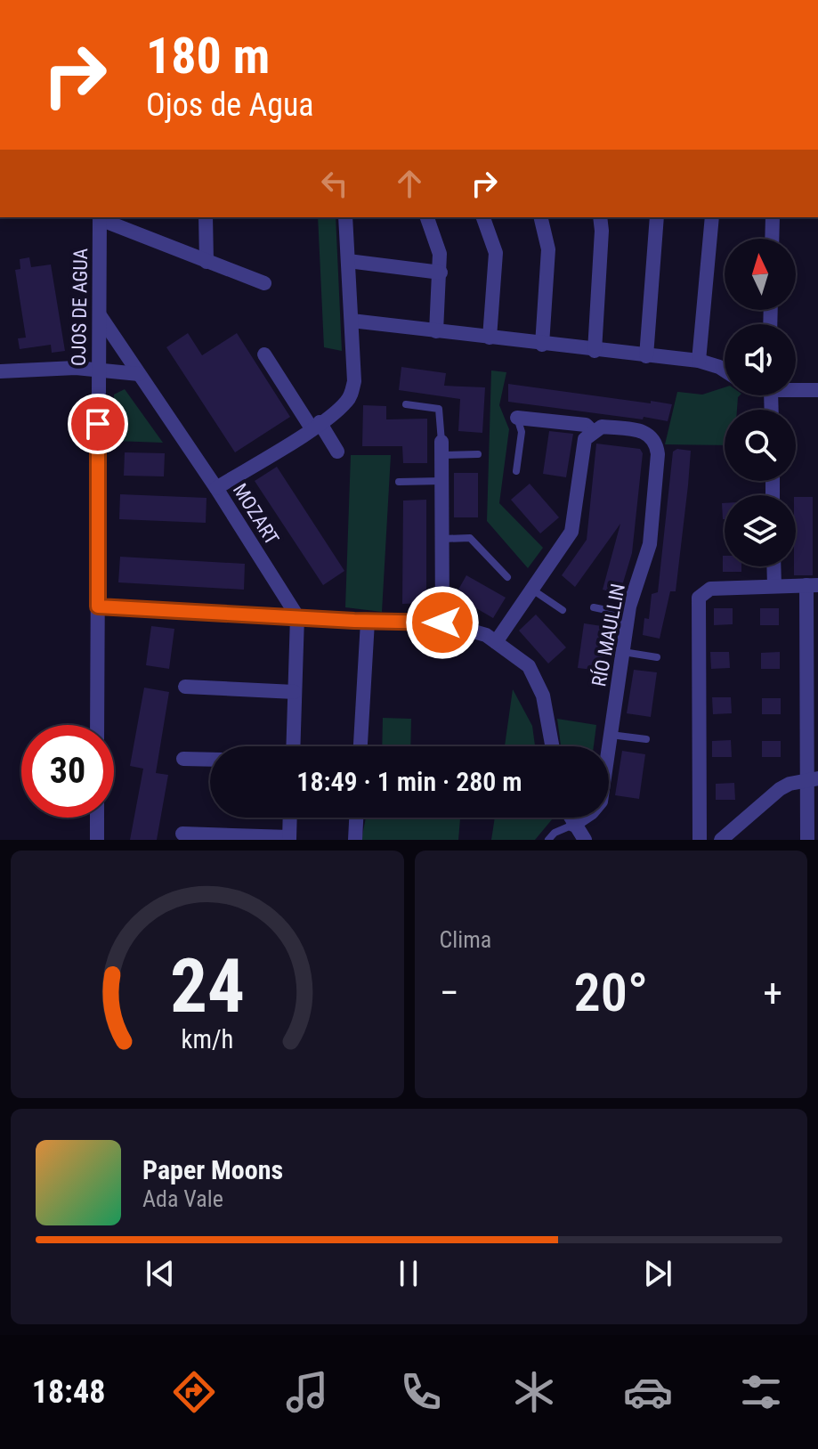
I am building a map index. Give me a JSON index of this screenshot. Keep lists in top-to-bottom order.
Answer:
{
  "streets": {
    "street": ["OJOS DE AGUA", "MOZART", "RÍO MAULLIN"]
  },
  "crossings": [
    ["OJOS DE AGUA", "MOZART"]
  ],
  "north": "top",
  "page": {
    "turn": ["180 m", "Ojos de Agua"],
    "limit": "30",
    "trip": "18:49 · 1 min · 280 m",
    "tile": "Clima",
    "heat": ["−", "20°", "+"],
    "song": ["Paper Moons", "Ada Vale"],
    "tabs": "18:48",
    "gauge": ["24", "km/h"]
  }
}
